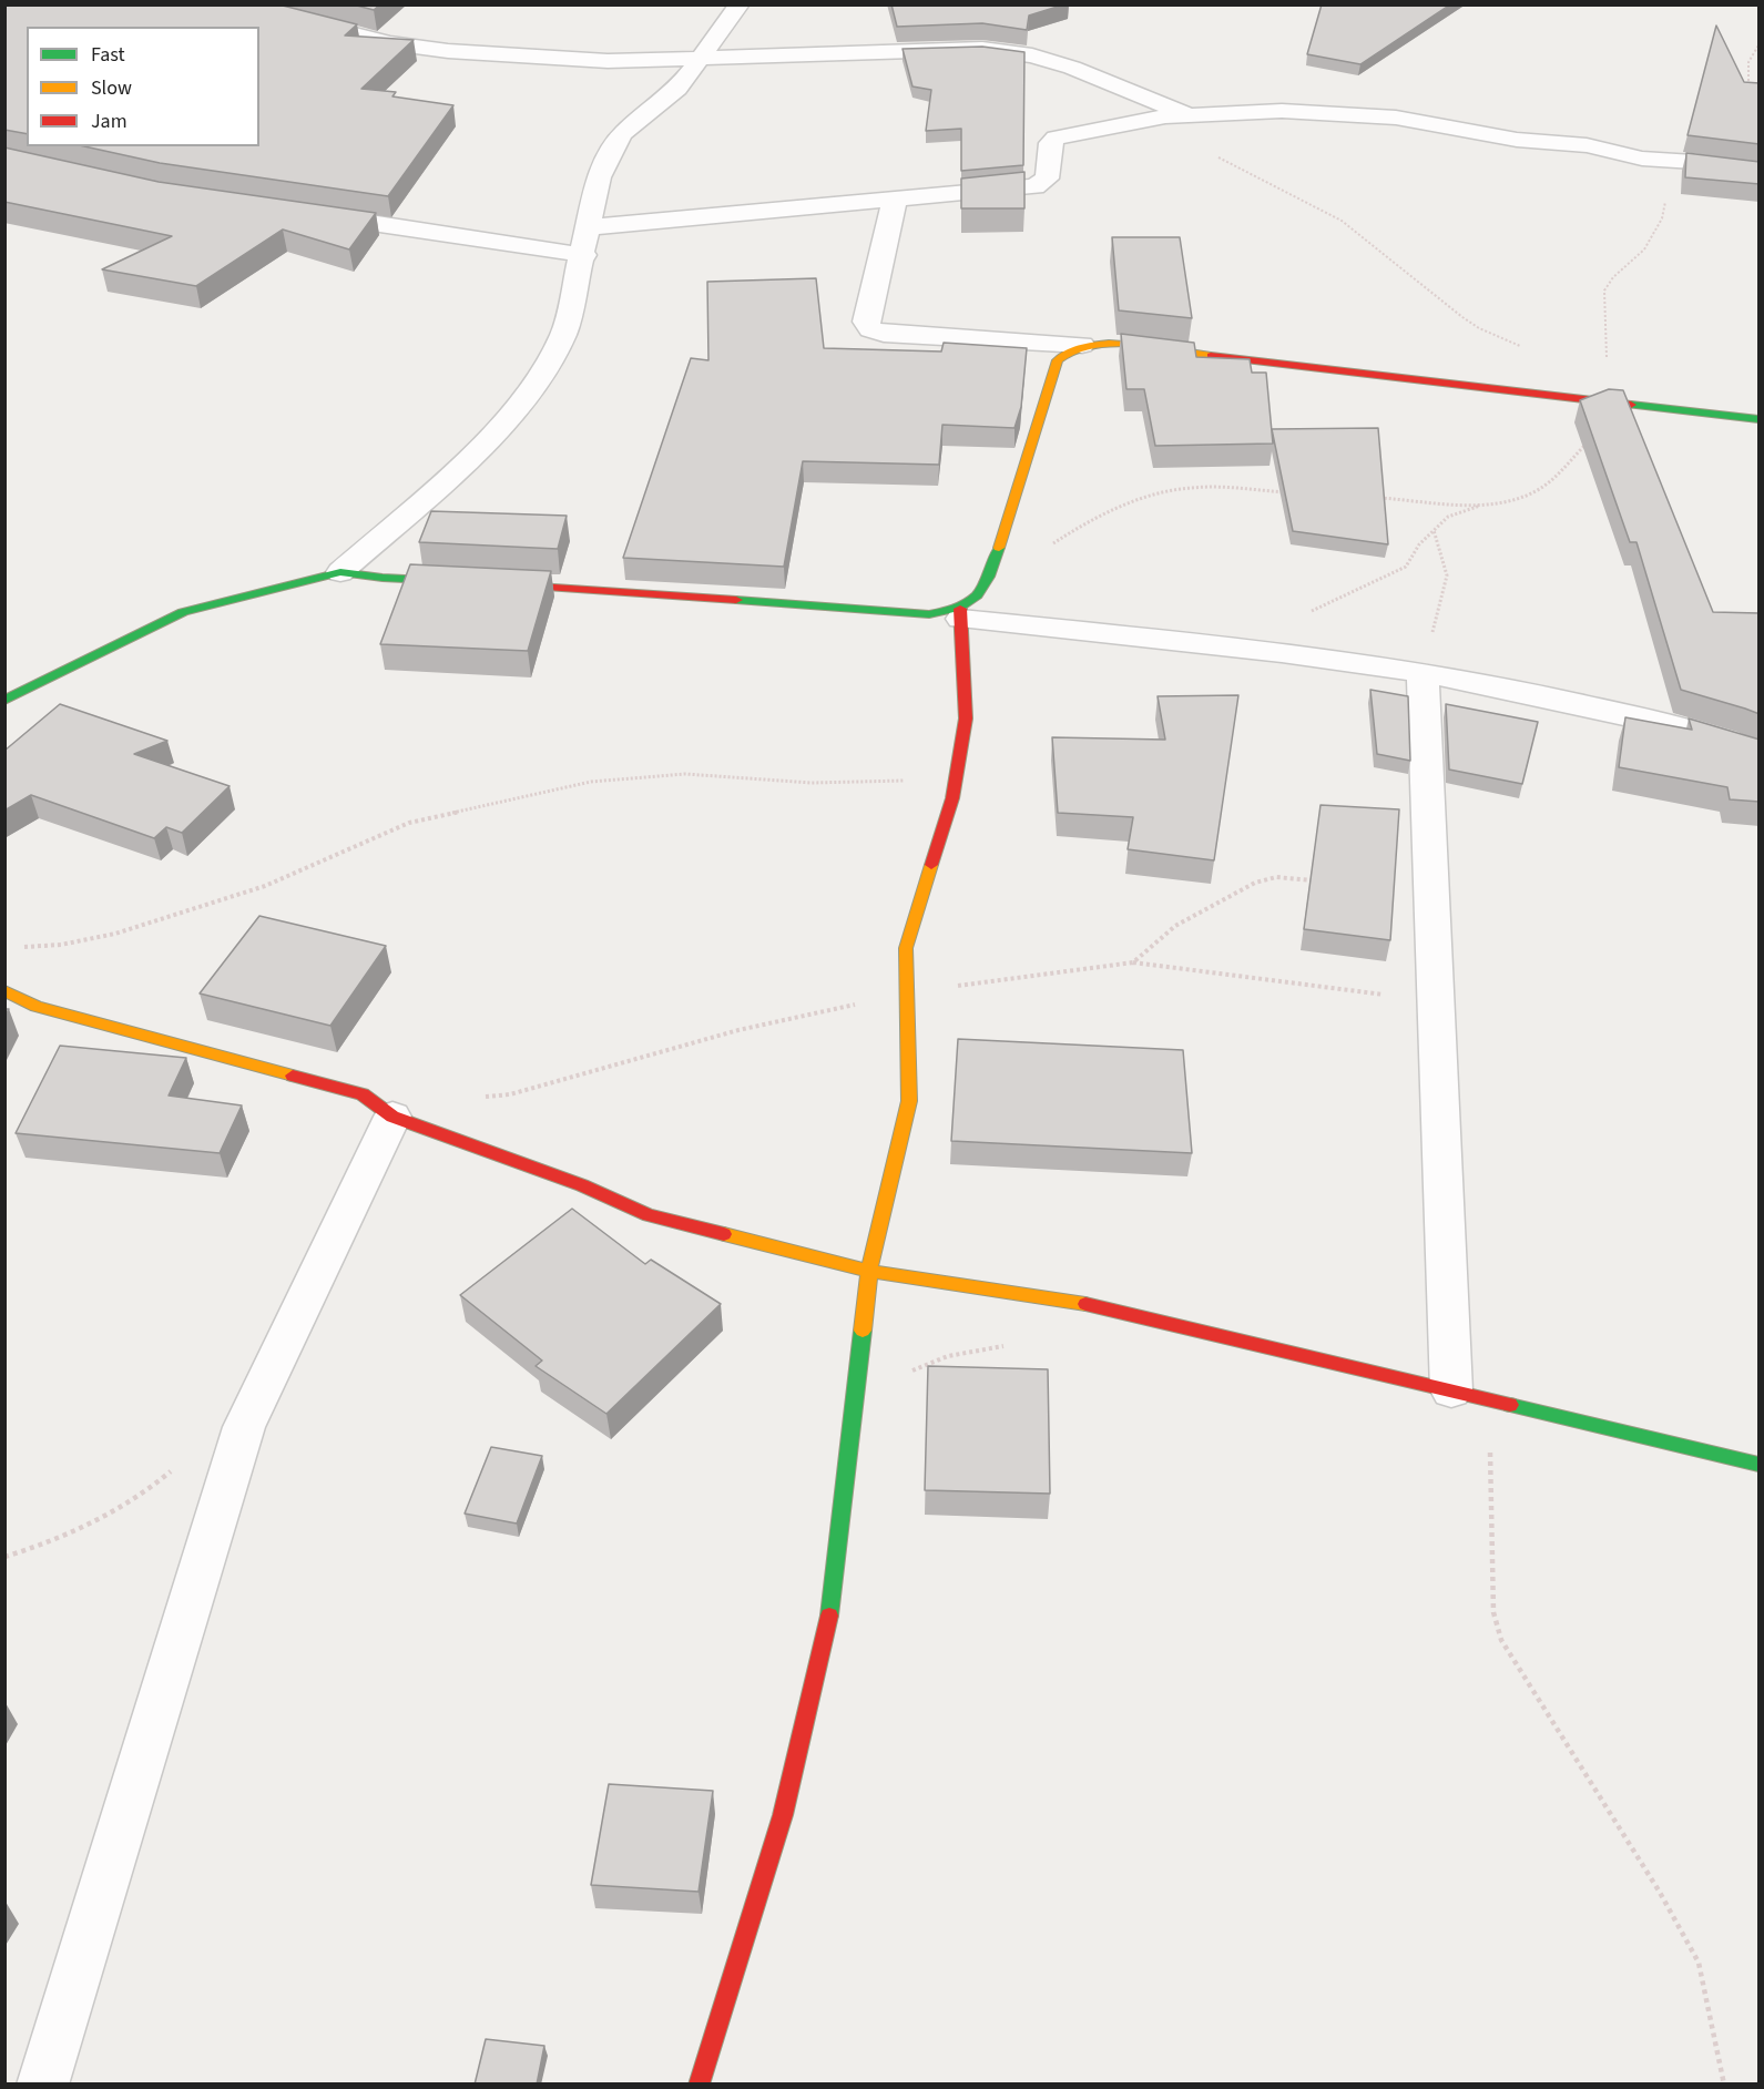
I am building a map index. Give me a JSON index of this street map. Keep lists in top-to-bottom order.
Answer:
{
  "legend": ["Fast", "Slow", "Jam"]
}
